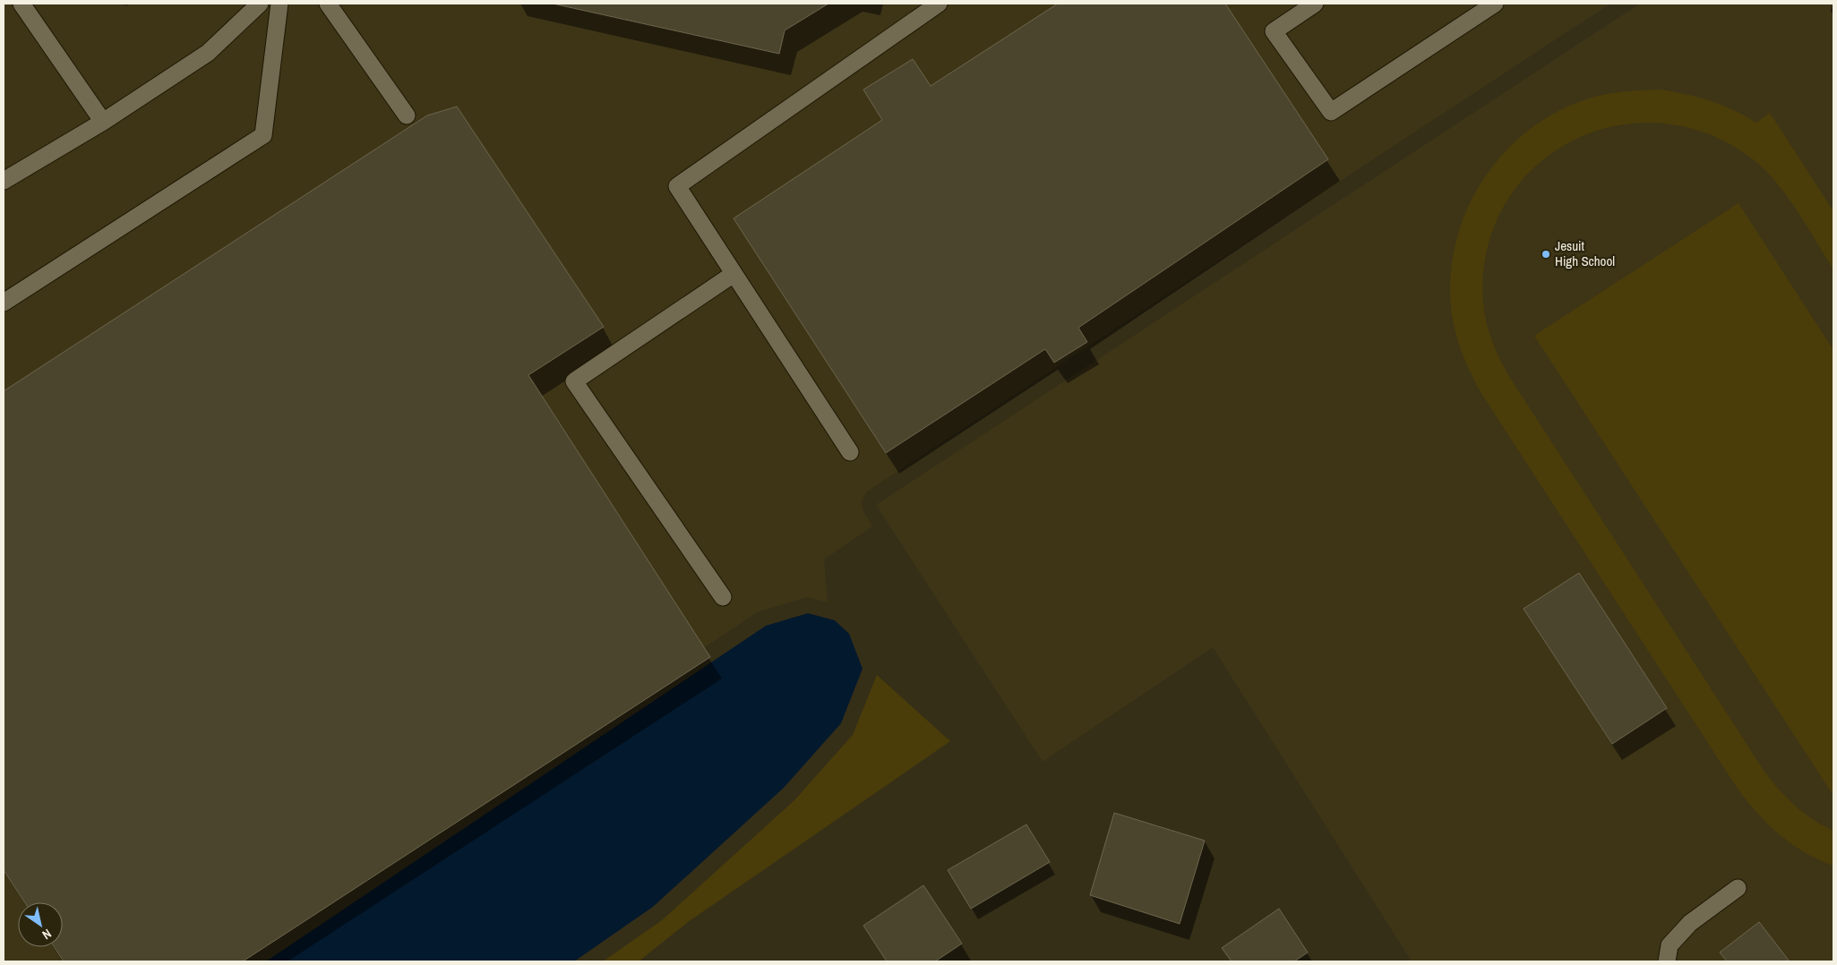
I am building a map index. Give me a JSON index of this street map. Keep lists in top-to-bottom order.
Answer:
{
  "places": ["Jesuit High School"],
  "north": "bottom right"
}
